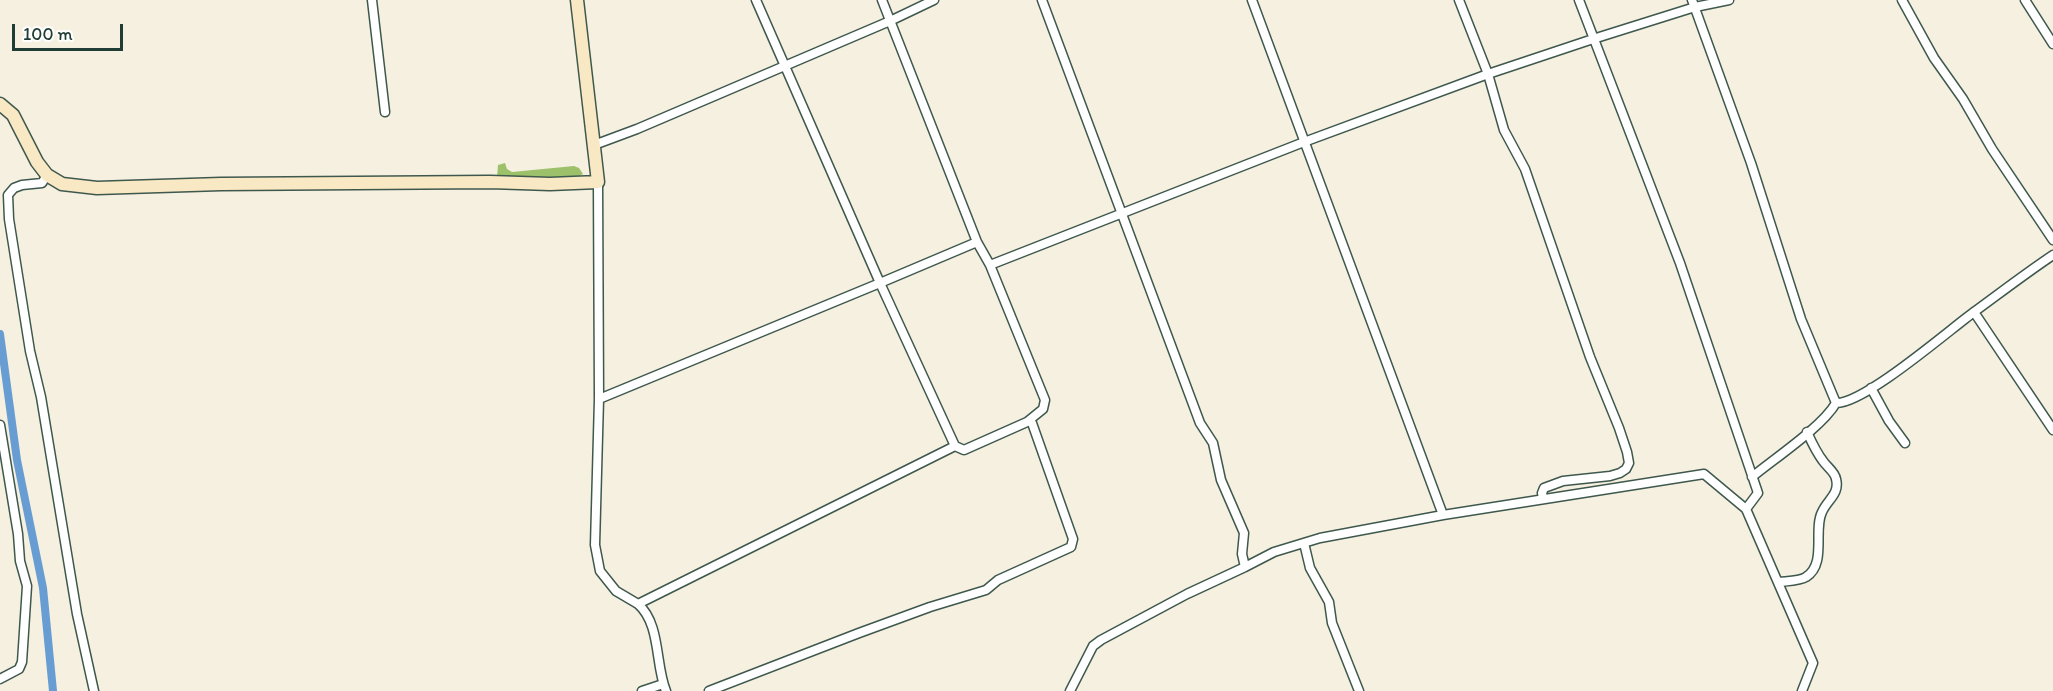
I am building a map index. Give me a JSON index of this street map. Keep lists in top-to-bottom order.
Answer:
{
  "scale_bar": "100 m"
}
